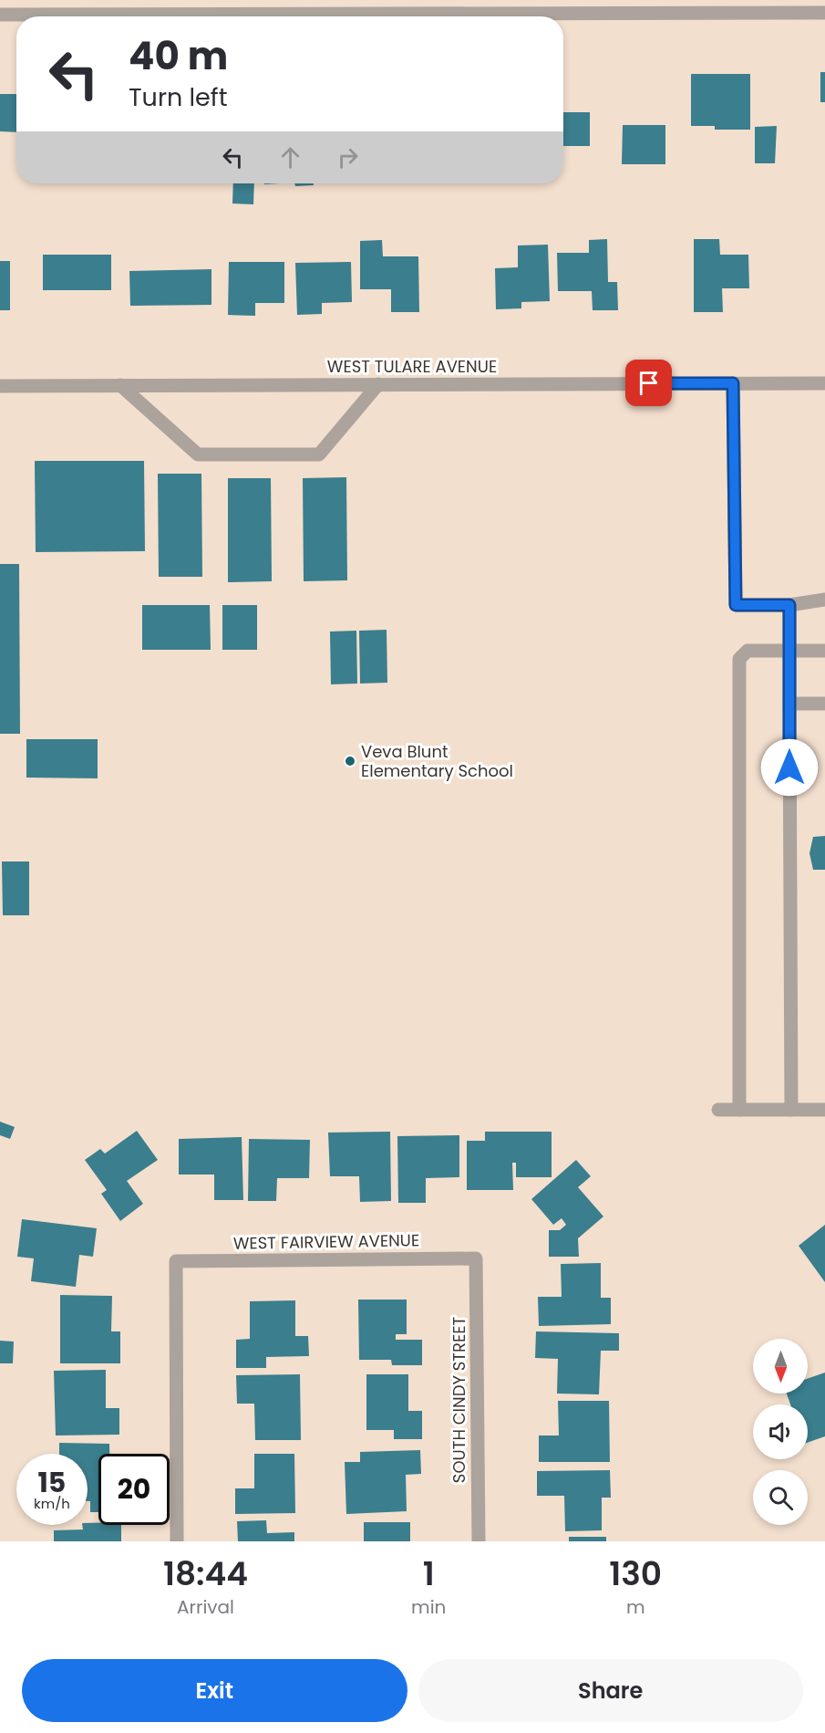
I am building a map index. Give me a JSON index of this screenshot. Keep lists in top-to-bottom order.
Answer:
{
  "streets": {
    "street": ["WEST TULARE AVENUE", "WEST FAIRVIEW AVENUE", "SOUTH CINDY STREET"]
  },
  "crossings": [
    ["WEST FAIRVIEW AVENUE", "SOUTH CINDY STREET"]
  ],
  "places": ["Veva Blunt Elementary School"],
  "north": "bottom",
  "page": {
    "turn": ["40 m", "Turn left"],
    "speed": "15 km/h",
    "limit": "20",
    "eta": [
      "18:44",
      "Arrival",
      "1",
      "min",
      "130",
      "m"
    ],
    "buttons": ["Exit", "Share"]
  }
}
